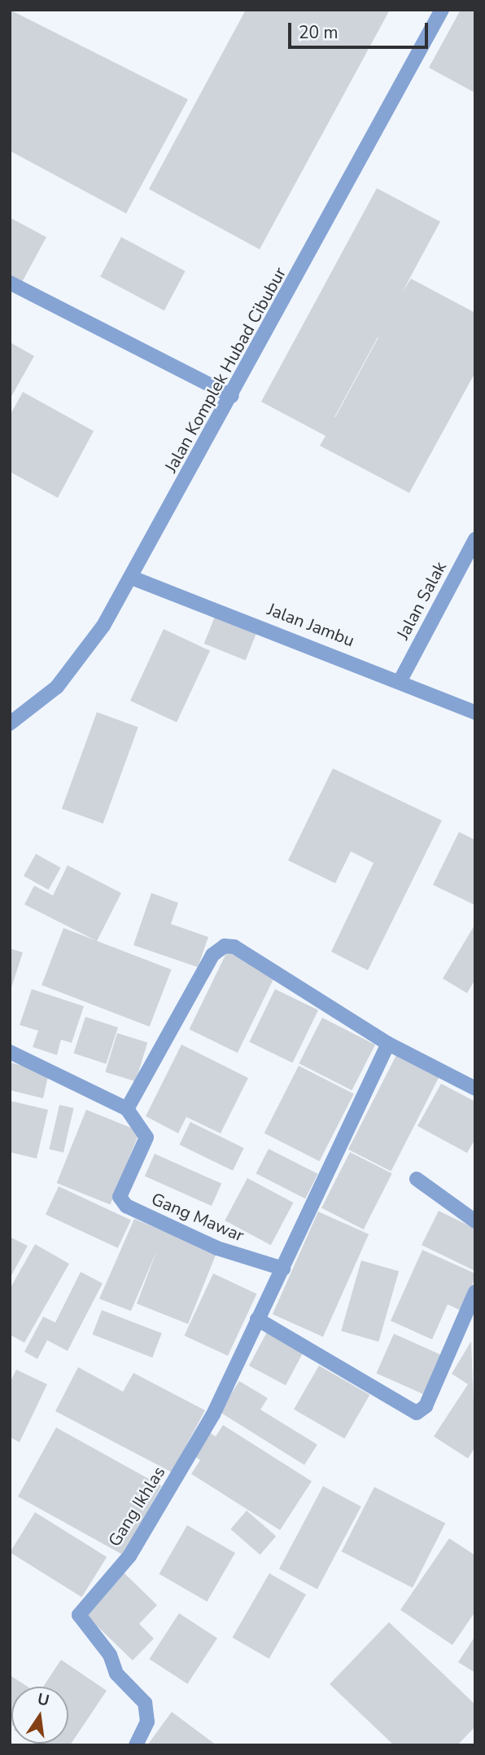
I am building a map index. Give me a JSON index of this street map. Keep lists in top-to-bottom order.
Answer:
{
  "streets": {
    "street": [
      "Jalan Komplek Hubad Cibubur",
      "Jalan Salak",
      "Jalan Jambu",
      "Gang Mawar",
      "Gang Ikhlas"
    ]
  },
  "crossings": [
    ["Jalan Komplek Hubad Cibubur", "Jalan Jambu"],
    ["Jalan Salak", "Jalan Jambu"],
    ["Gang Mawar", "Gang Ikhlas"]
  ],
  "scale_bar": "20 m",
  "north": "top"
}
